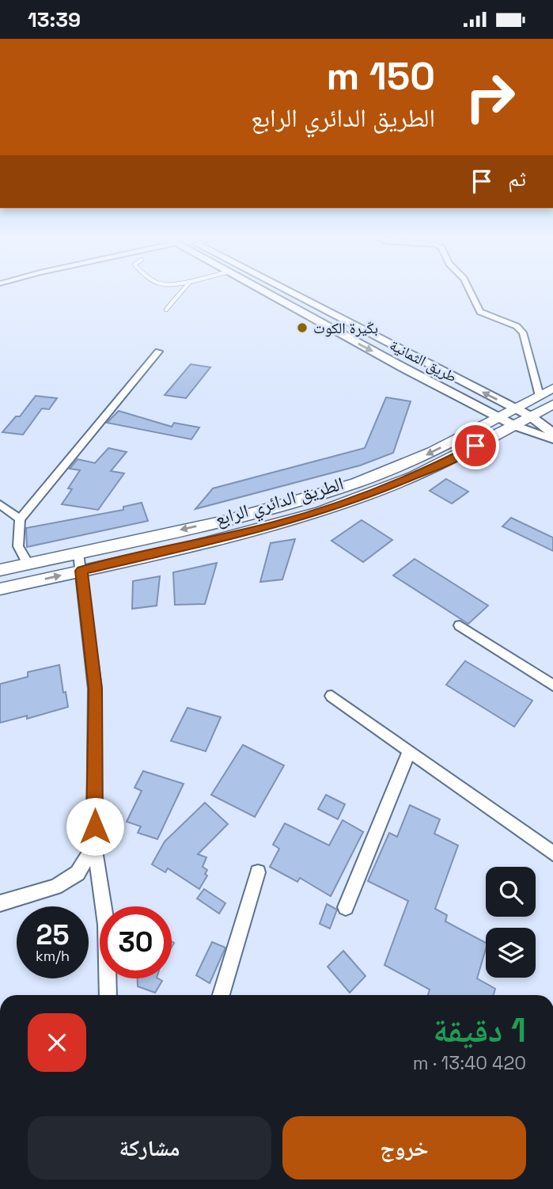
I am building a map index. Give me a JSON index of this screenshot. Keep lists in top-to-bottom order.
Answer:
{
  "streets": {
    "main road": ["الطريق الدائري الرابع"],
    "street": ["طريق الثمانية"]
  },
  "crossings": [
    ["طريق الثمانية", "الطريق الدائري الرابع"]
  ],
  "places": ["بكّيرة الكوت"],
  "page": {
    "status": "13:39",
    "turn": ["150 m", "الطريق الدائري الرابع"],
    "then": "ثم",
    "speed": "25 km/h",
    "limit": "30",
    "heading": ["1 دقيقة", "420 m · 13:40"],
    "buttons": ["خروج", "مشاركة"]
  }
}
